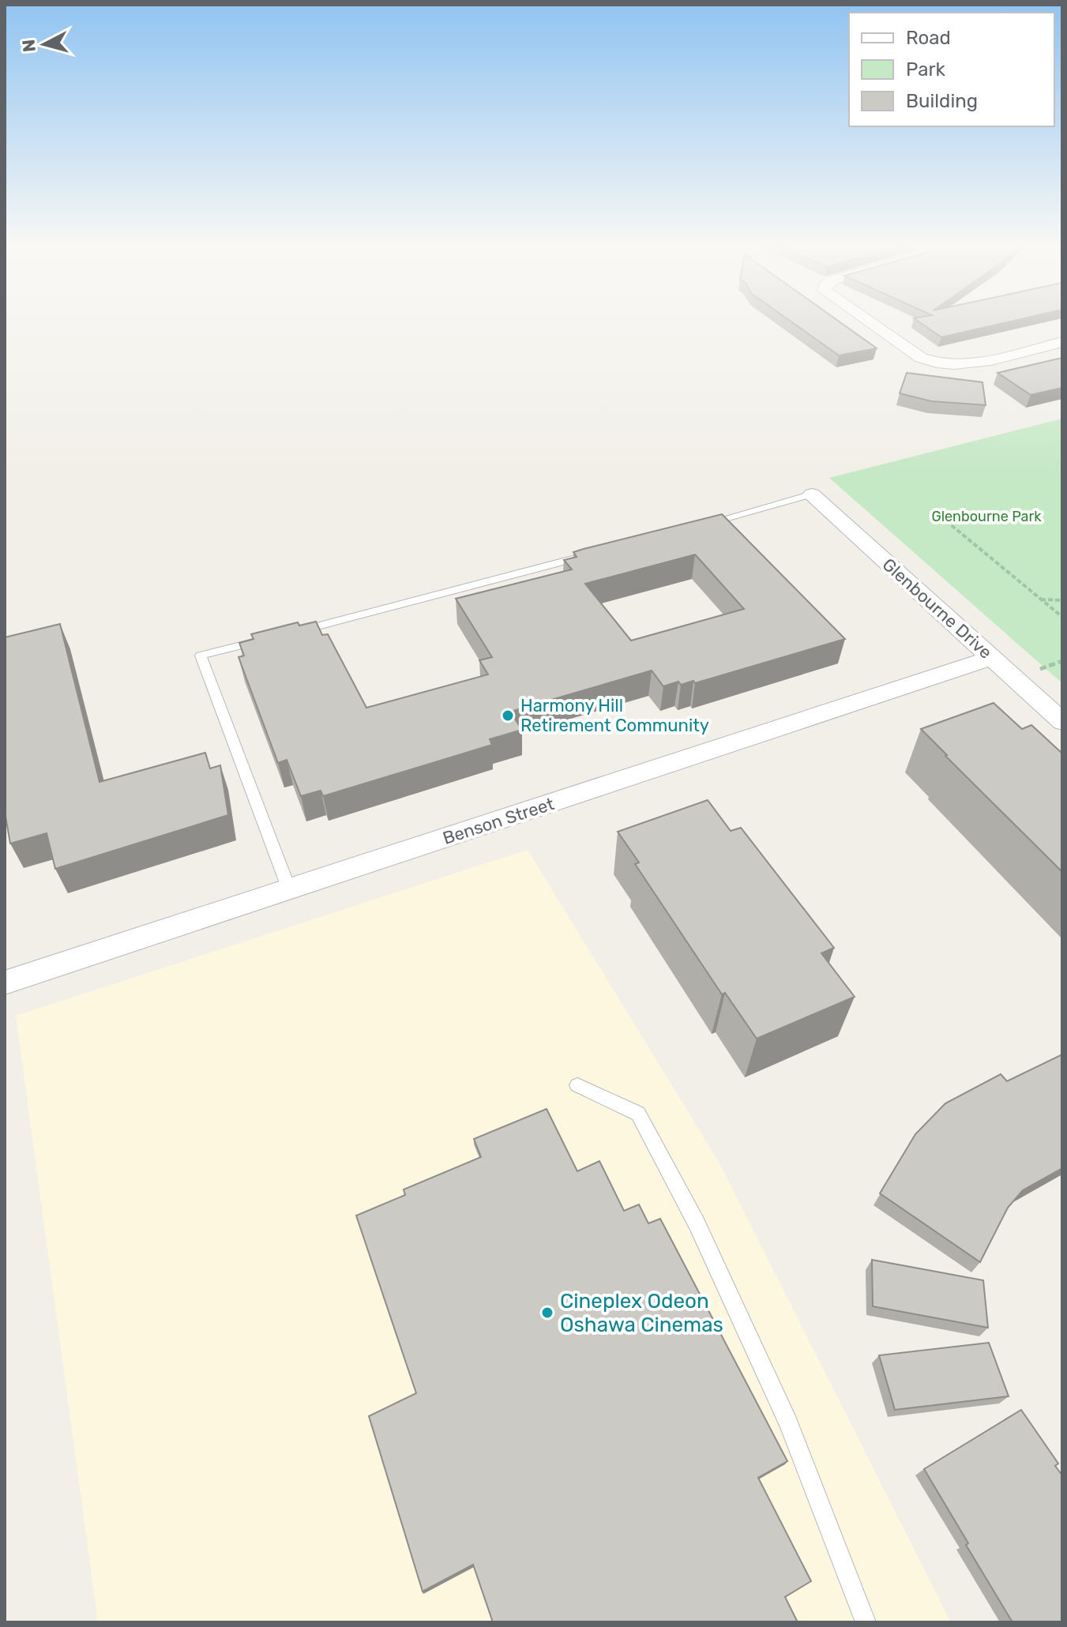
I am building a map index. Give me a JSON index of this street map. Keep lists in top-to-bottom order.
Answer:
{
  "streets": {
    "street": ["Glenbourne Drive", "Benson Street"]
  },
  "crossings": [
    ["Glenbourne Drive", "Benson Street"]
  ],
  "parks": ["Glenbourne Park"],
  "places": ["Harmony Hill Retirement Community", "Cineplex Odeon Oshawa Cinemas"],
  "legend": ["Road", "Park", "Building"],
  "north": "left"
}
